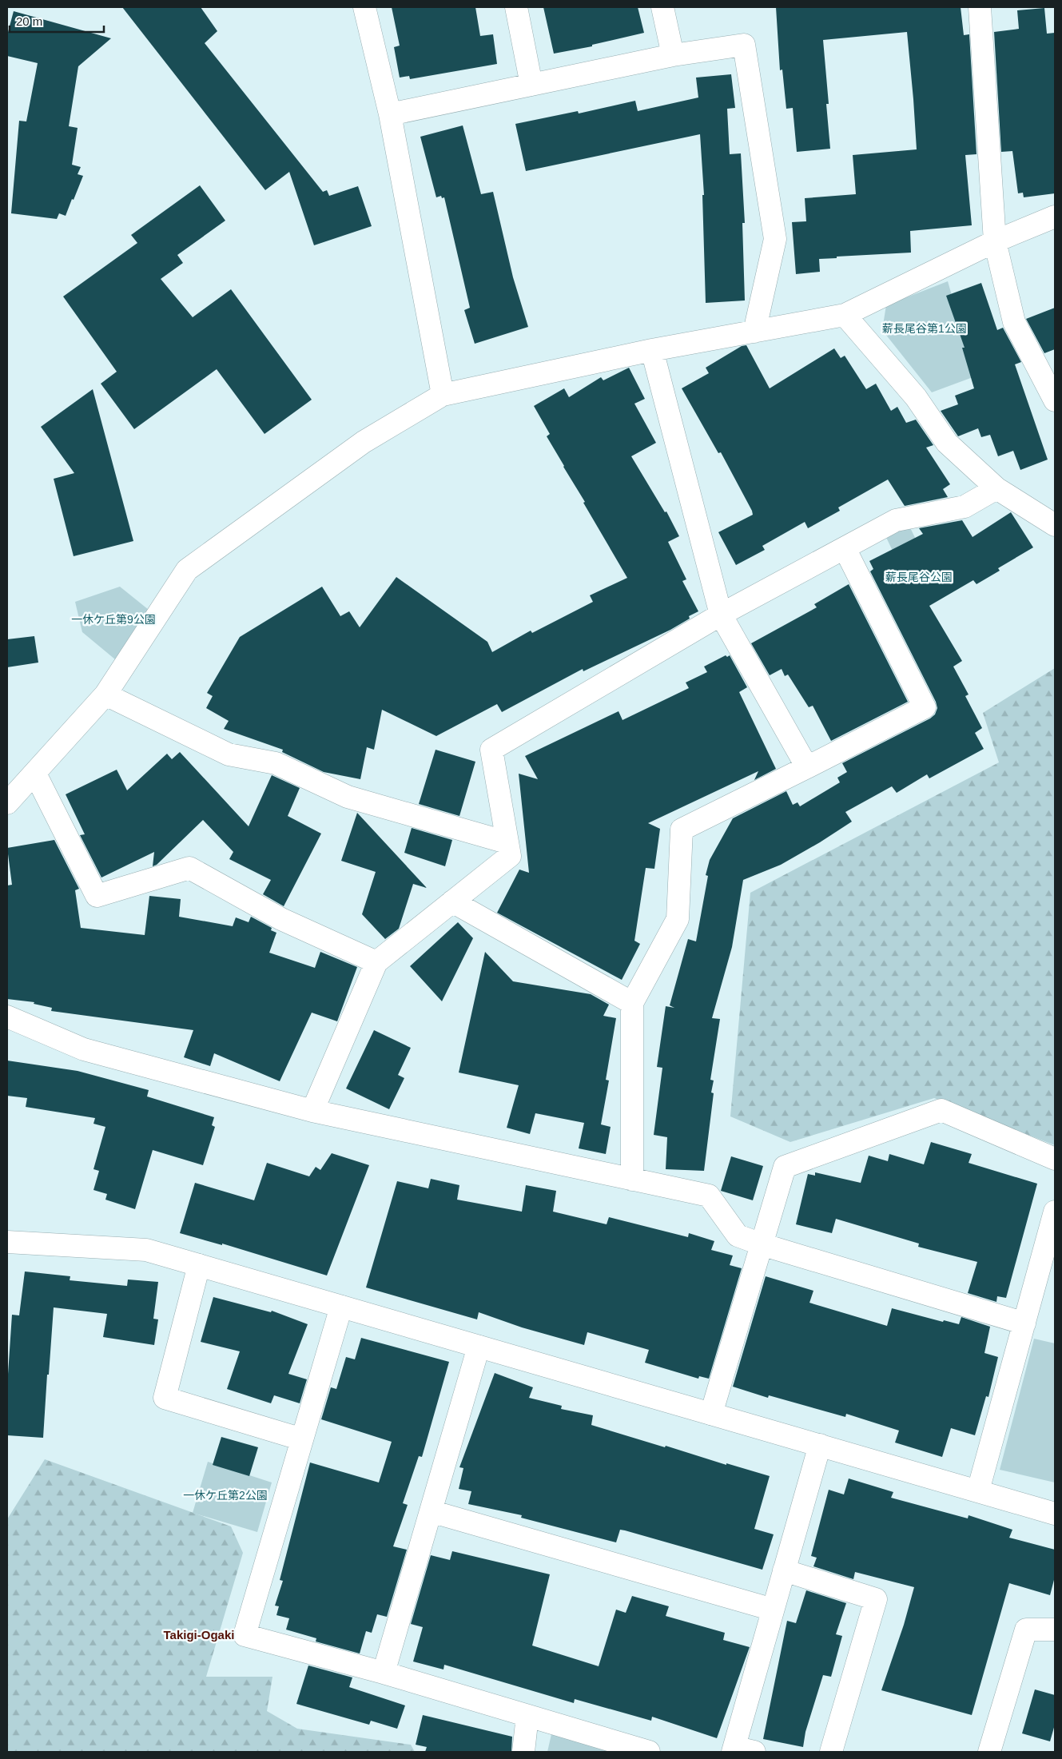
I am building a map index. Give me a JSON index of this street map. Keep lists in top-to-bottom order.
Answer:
{
  "districts": ["Takigi-Ogaki"],
  "parks": [
    "薪長尾谷第1公園",
    "薪長尾谷公園",
    "一休ケ丘第9公園",
    "一休ケ丘第2公園"
  ],
  "scale_bar": "20 m"
}
